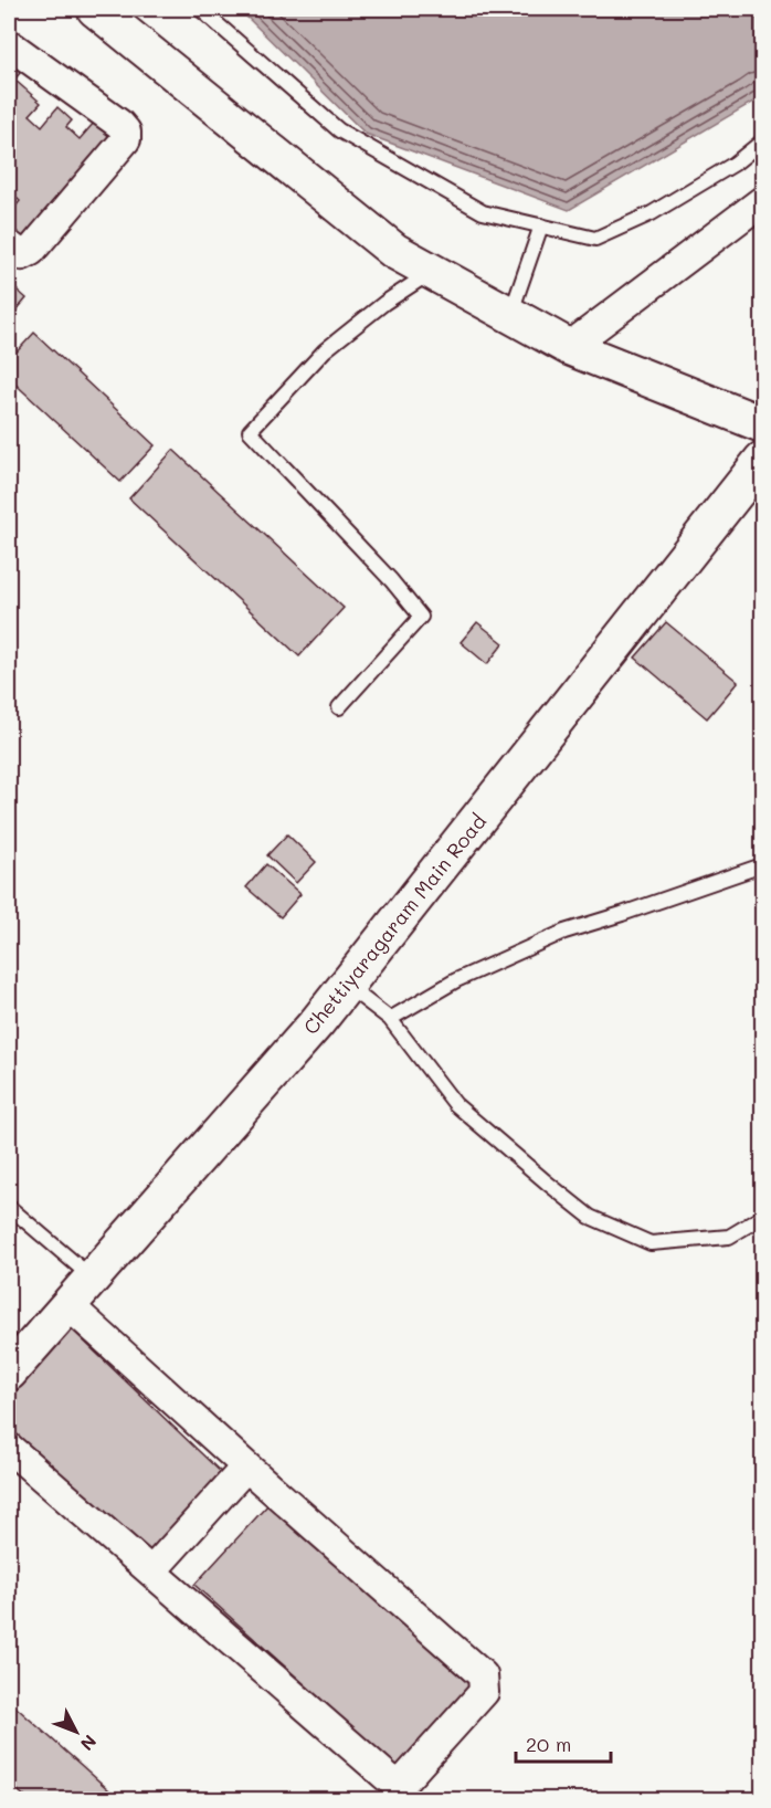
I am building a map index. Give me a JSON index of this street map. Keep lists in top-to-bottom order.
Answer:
{
  "streets": {
    "street": ["Chettiyaragaram Main Road"]
  },
  "scale_bar": "20 m",
  "north": "bottom right"
}
